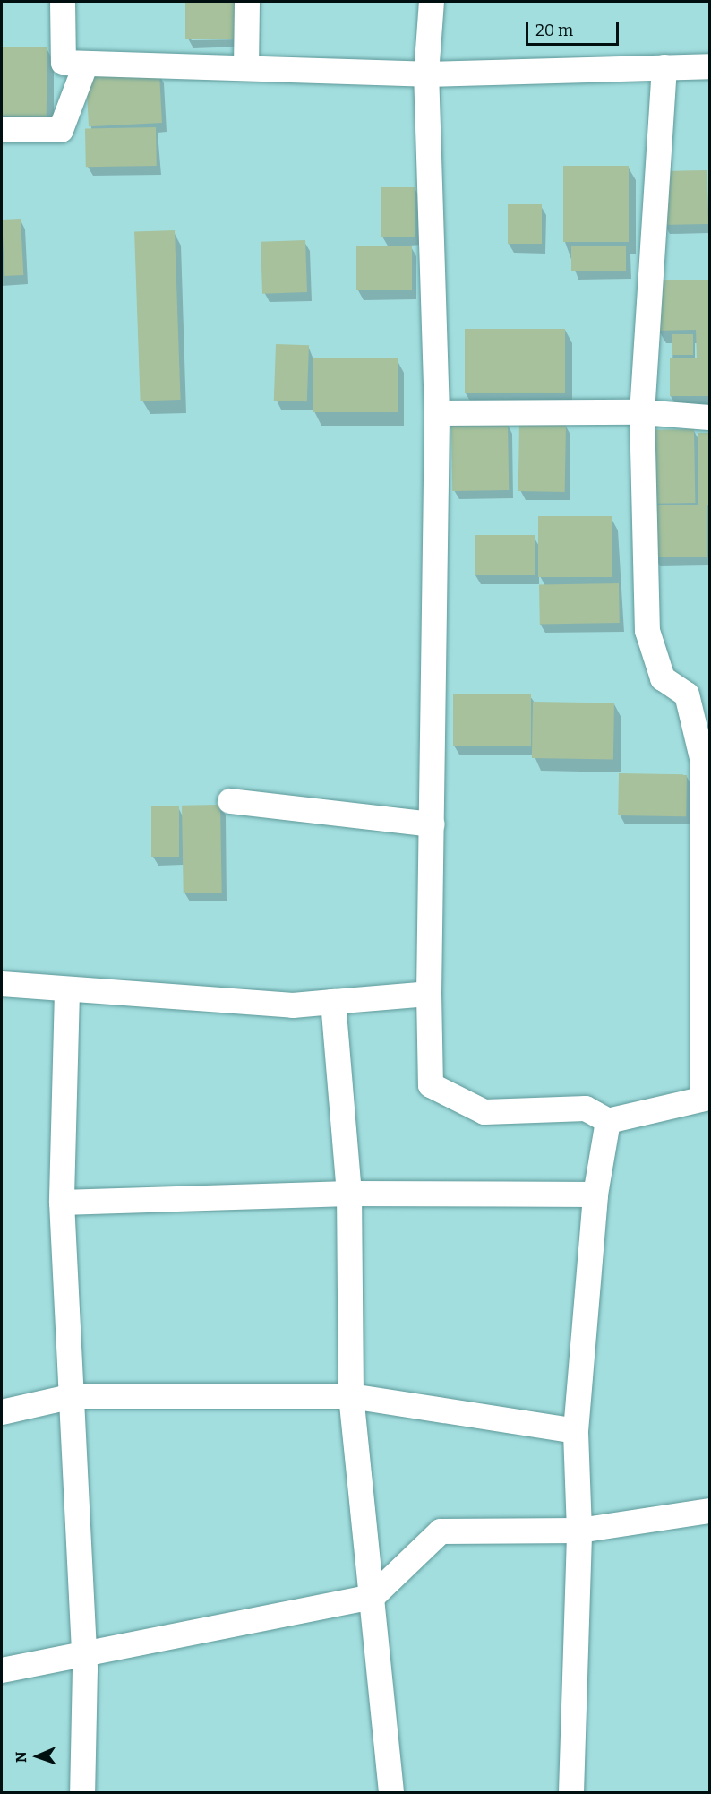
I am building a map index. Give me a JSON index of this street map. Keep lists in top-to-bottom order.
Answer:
{
  "scale_bar": "20 m",
  "north": "left"
}
